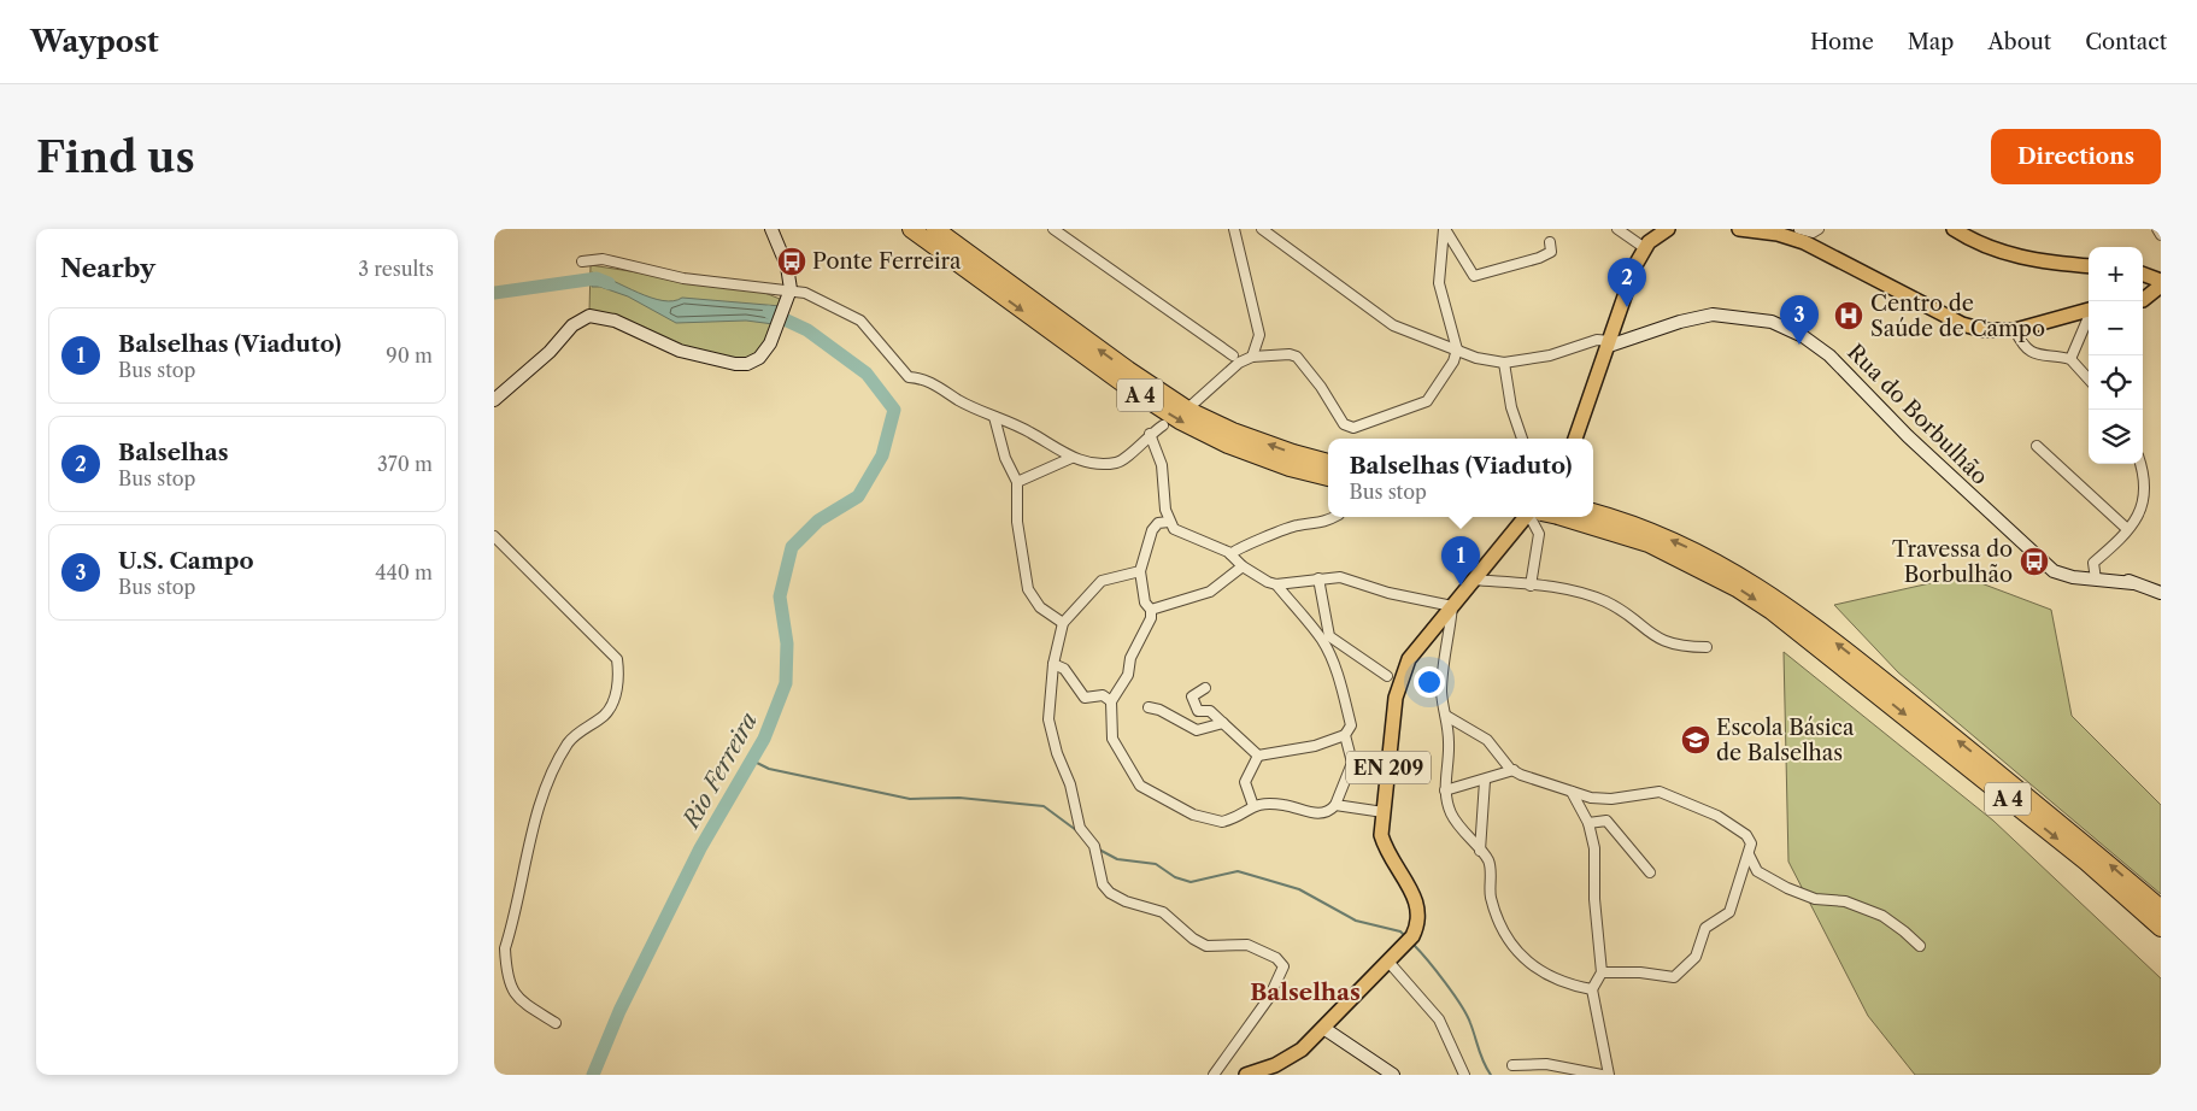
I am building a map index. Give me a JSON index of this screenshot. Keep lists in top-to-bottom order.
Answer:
{
  "streets": {
    "highway": ["A 4"],
    "main road": ["Rua do Borbulhão", "EN 209"]
  },
  "districts": ["Balselhas"],
  "water": ["Rio Ferreira"],
  "places": {
    "bus stop": ["Ponte Ferreira", "Travessa do Borbulhão"],
    "hospital": ["Centro de Saúde de Campo"],
    "school or university": ["Escola Básica de Balselhas"]
  },
  "page": {
    "header": "Waypost",
    "nav": [
      "Home",
      "Map",
      "About",
      "Contact"
    ],
    "buttons": "Directions",
    "title": "Find us",
    "heading": ["Nearby", "3 results"],
    "map_buttons": ["+", "−"],
    "pins": ["2", "3", "1"],
    "list": [
      {
        "mark": "1",
        "name": "Balselhas (Viaduto)",
        "note": "Bus stop",
        "value": "90 m"
      },
      {
        "mark": "2",
        "name": "Balselhas",
        "note": "Bus stop",
        "value": "370 m"
      },
      {
        "mark": "3",
        "name": "U.S. Campo",
        "note": "Bus stop",
        "value": "440 m"
      }
    ],
    "popup": ["Balselhas (Viaduto)", "Bus stop"]
  }
}
